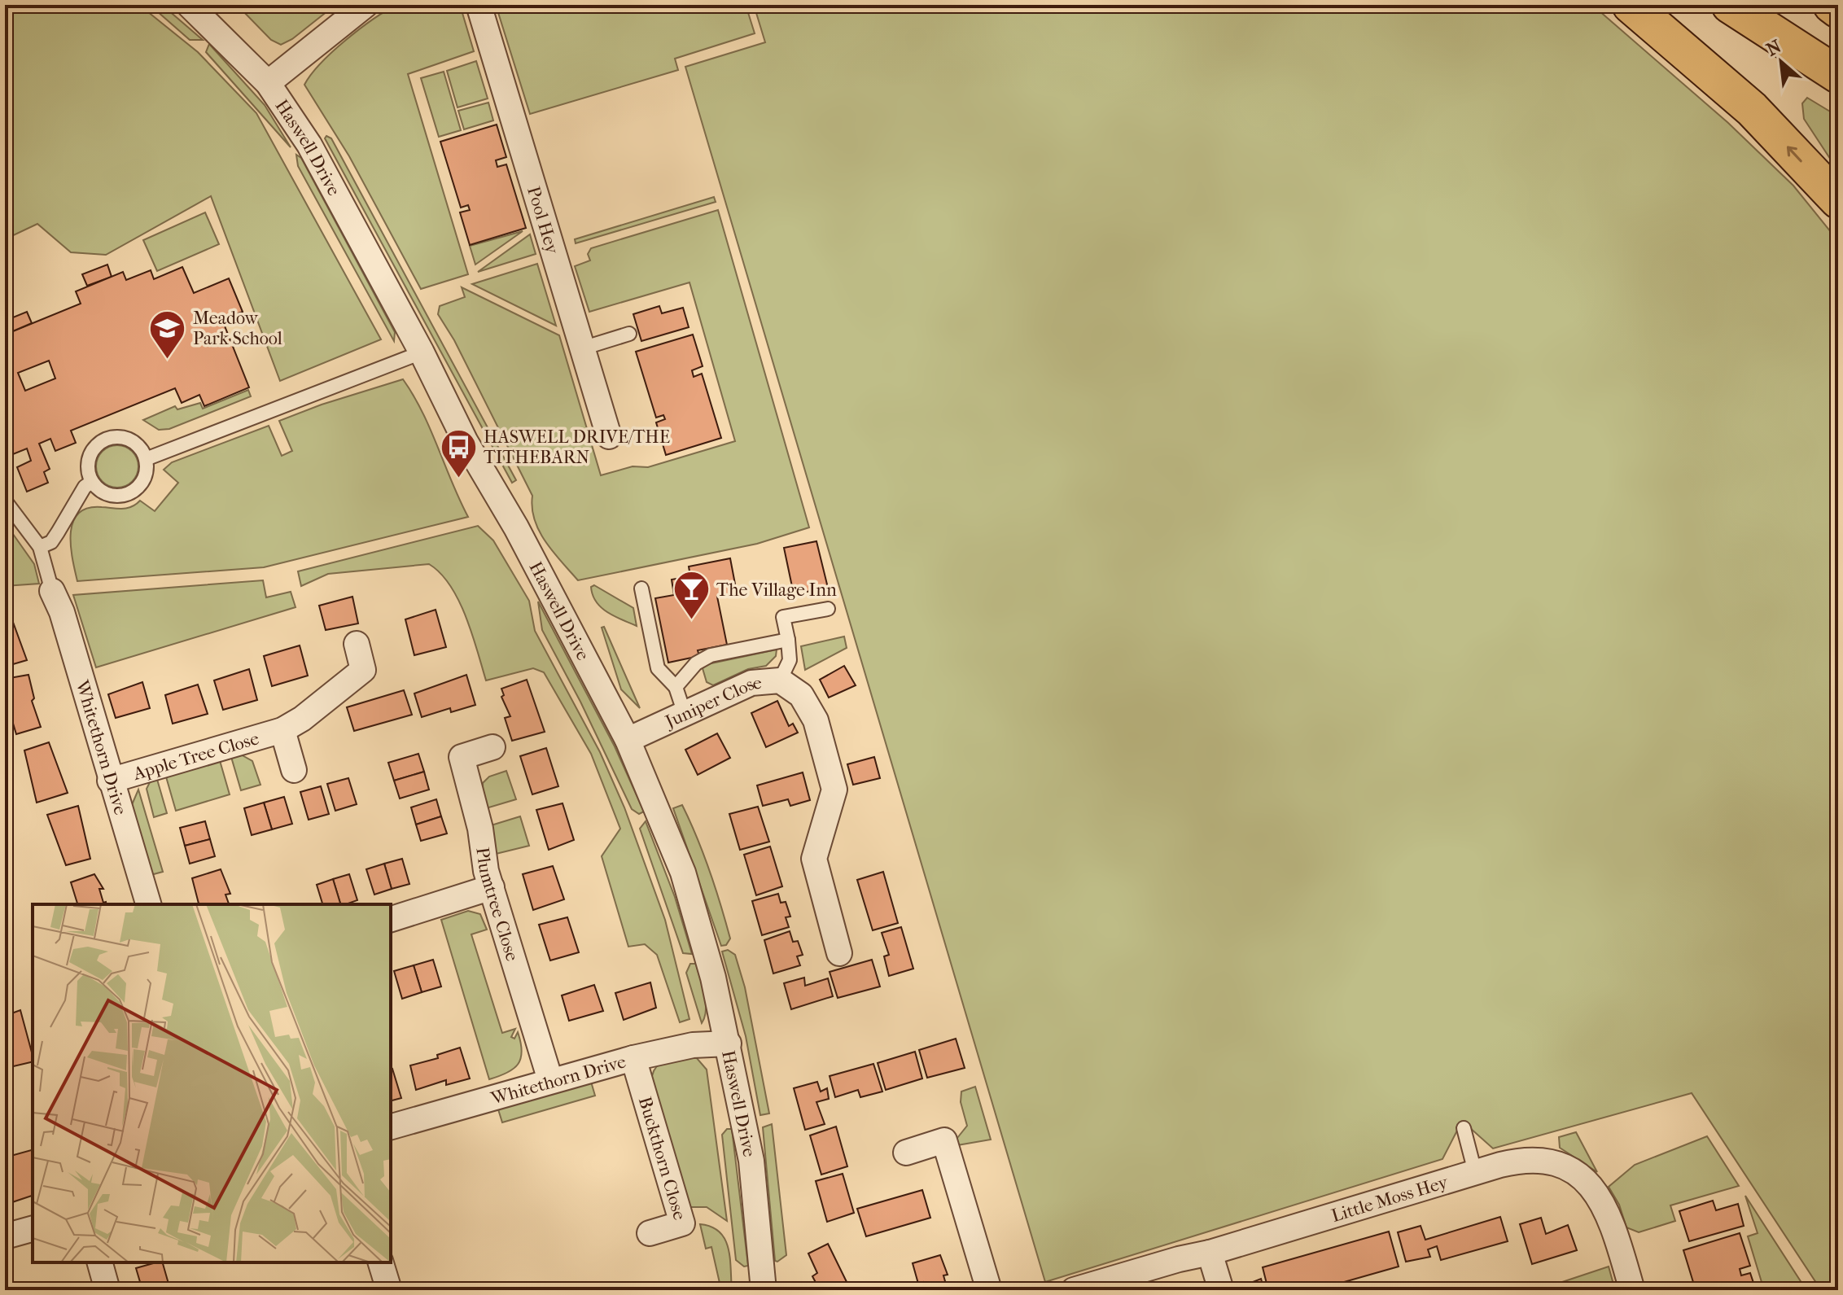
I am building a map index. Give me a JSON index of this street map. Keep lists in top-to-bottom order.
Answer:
{
  "streets": {
    "street": [
      "Haswell Drive",
      "Pool Hey",
      "Juniper Close",
      "Whitethorn Drive",
      "Apple Tree Close",
      "Plumtree Close",
      "Buckthorn Close",
      "Little Moss Hey"
    ]
  },
  "crossings": [
    ["Haswell Drive", "Juniper Close"],
    ["Haswell Drive", "Whitethorn Drive"],
    ["Whitethorn Drive", "Apple Tree Close"],
    ["Whitethorn Drive", "Plumtree Close"],
    ["Whitethorn Drive", "Buckthorn Close"]
  ],
  "places": {
    "school or university": ["Meadow Park School"],
    "bus stop": ["HASWELL DRIVE/THE TITHEBARN"],
    "bar": ["The Village Inn"]
  },
  "north": "top left"
}
